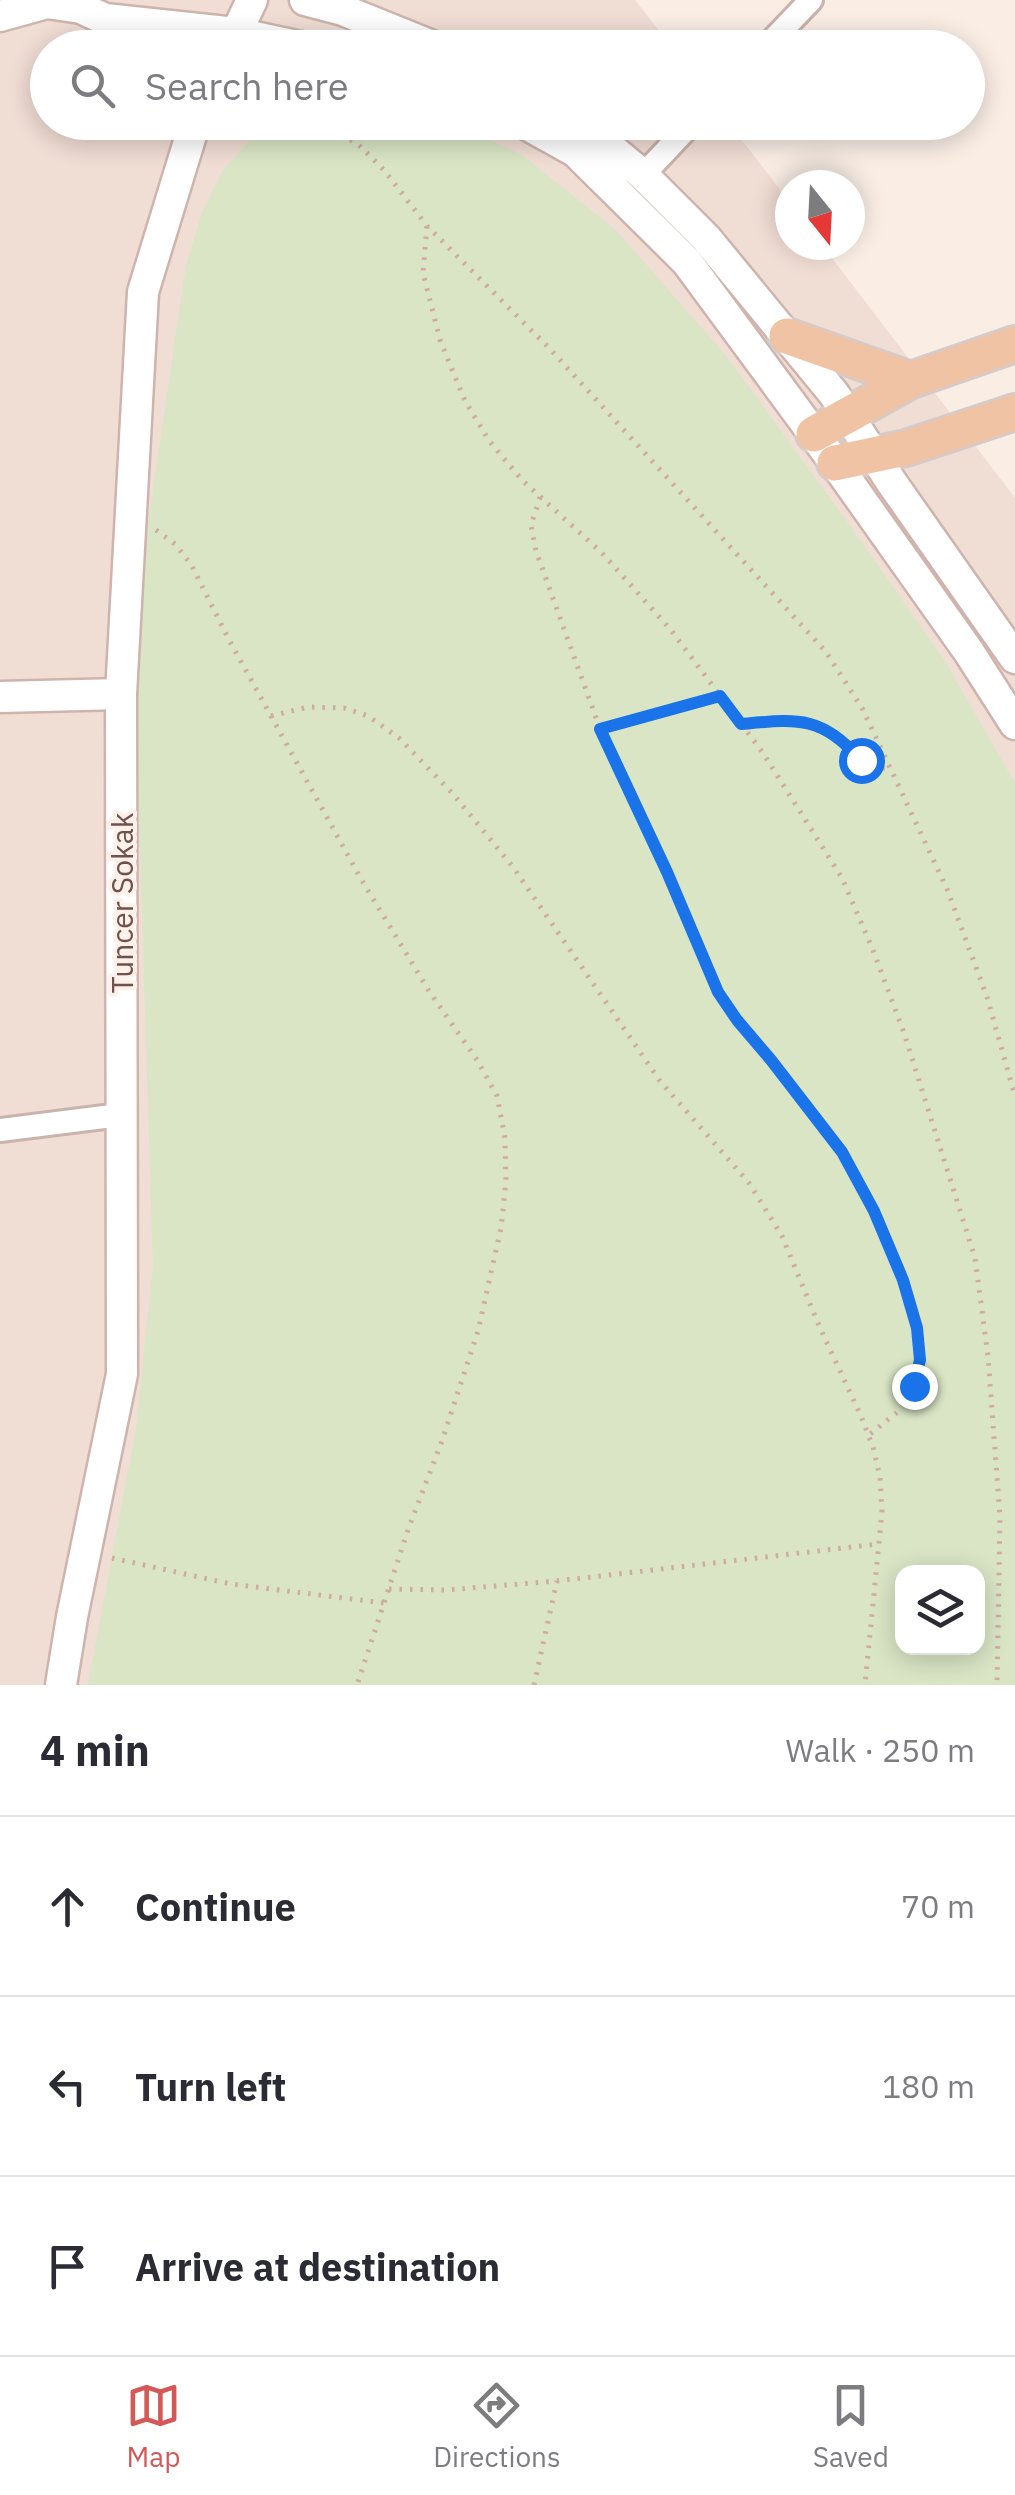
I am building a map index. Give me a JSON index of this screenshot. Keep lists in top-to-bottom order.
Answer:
{
  "streets": {
    "street": ["Tuncer Sokak"]
  },
  "north": "bottom",
  "page": {
    "search": "Search here",
    "heading": ["4 min", "Walk · 250 m"],
    "list": [
      ["Continue", "70 m"],
      ["Turn left", "180 m"],
      "Arrive at destination"
    ],
    "nav": ["Map", "Directions", "Saved"]
  }
}
